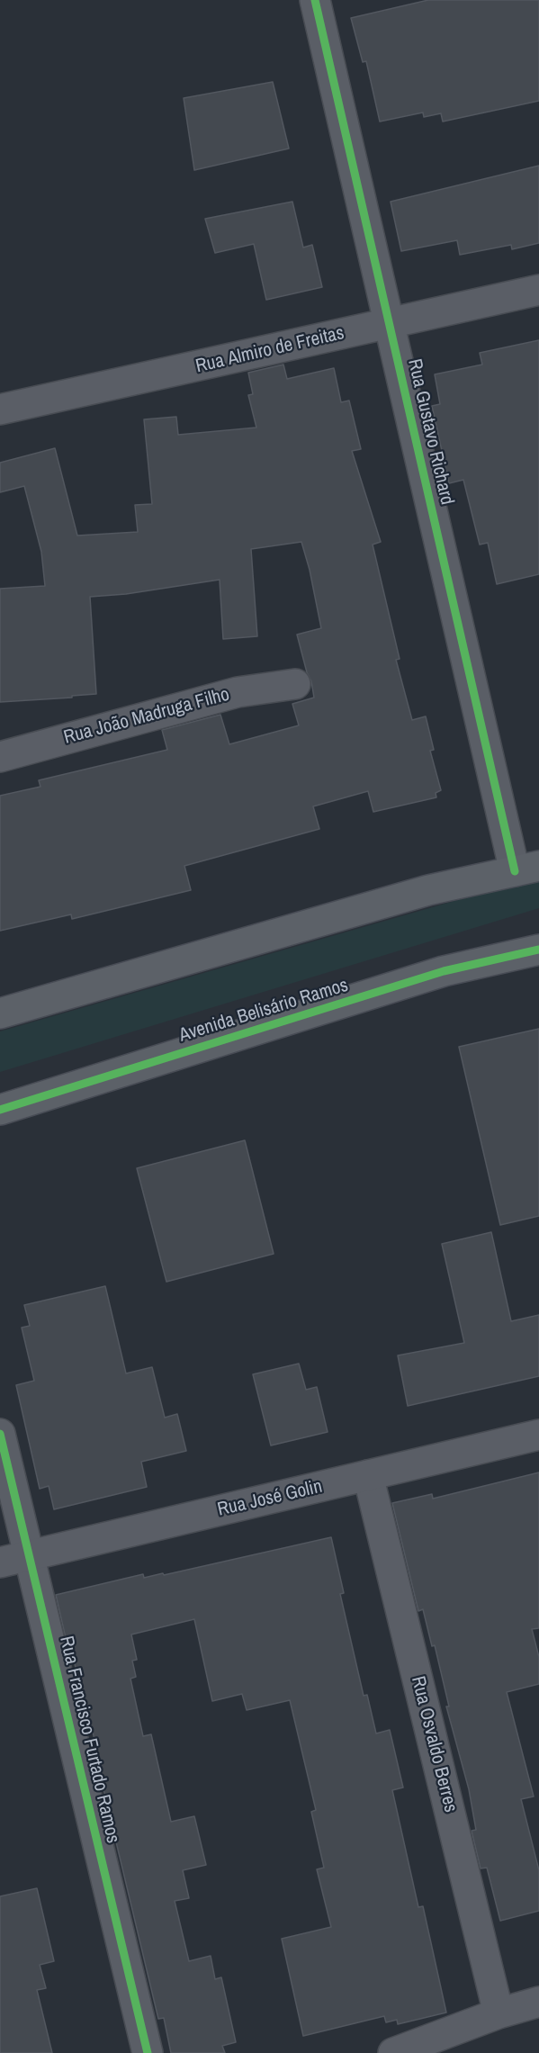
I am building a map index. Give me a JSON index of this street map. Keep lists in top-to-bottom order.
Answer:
{
  "streets": {
    "main road": ["Avenida Belisário Ramos"],
    "street": [
      "Rua Almiro de Freitas",
      "Rua Gustavo Richard",
      "Rua João Madruga Filho",
      "Rua José Golin",
      "Rua Francisco Furtado Ramos",
      "Rua Osvaldo Berres"
    ]
  },
  "crossings": [
    ["Rua Almiro de Freitas", "Rua Gustavo Richard"],
    ["Rua José Golin", "Rua Francisco Furtado Ramos"],
    ["Rua José Golin", "Rua Osvaldo Berres"]
  ]
}
